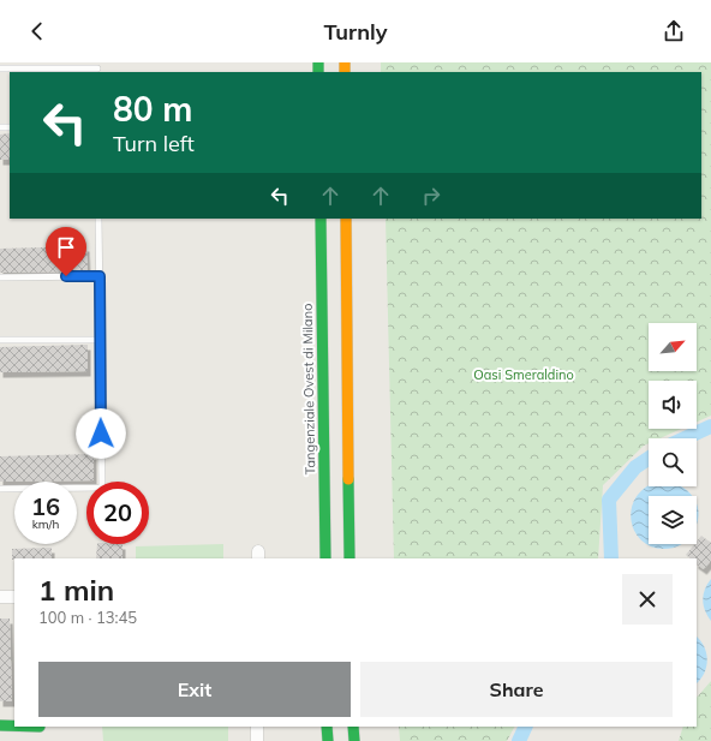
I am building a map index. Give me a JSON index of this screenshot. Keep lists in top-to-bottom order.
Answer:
{
  "streets": {
    "main road": ["Tangenziale Ovest di Milano"]
  },
  "parks": ["Oasi Smeraldino"],
  "north": "top right",
  "page": {
    "header": "Turnly",
    "turn": ["80 m", "Turn left"],
    "speed": "16 km/h",
    "limit": "20",
    "heading": ["1 min", "100 m · 13:45"],
    "buttons": ["Exit", "Share"]
  }
}
